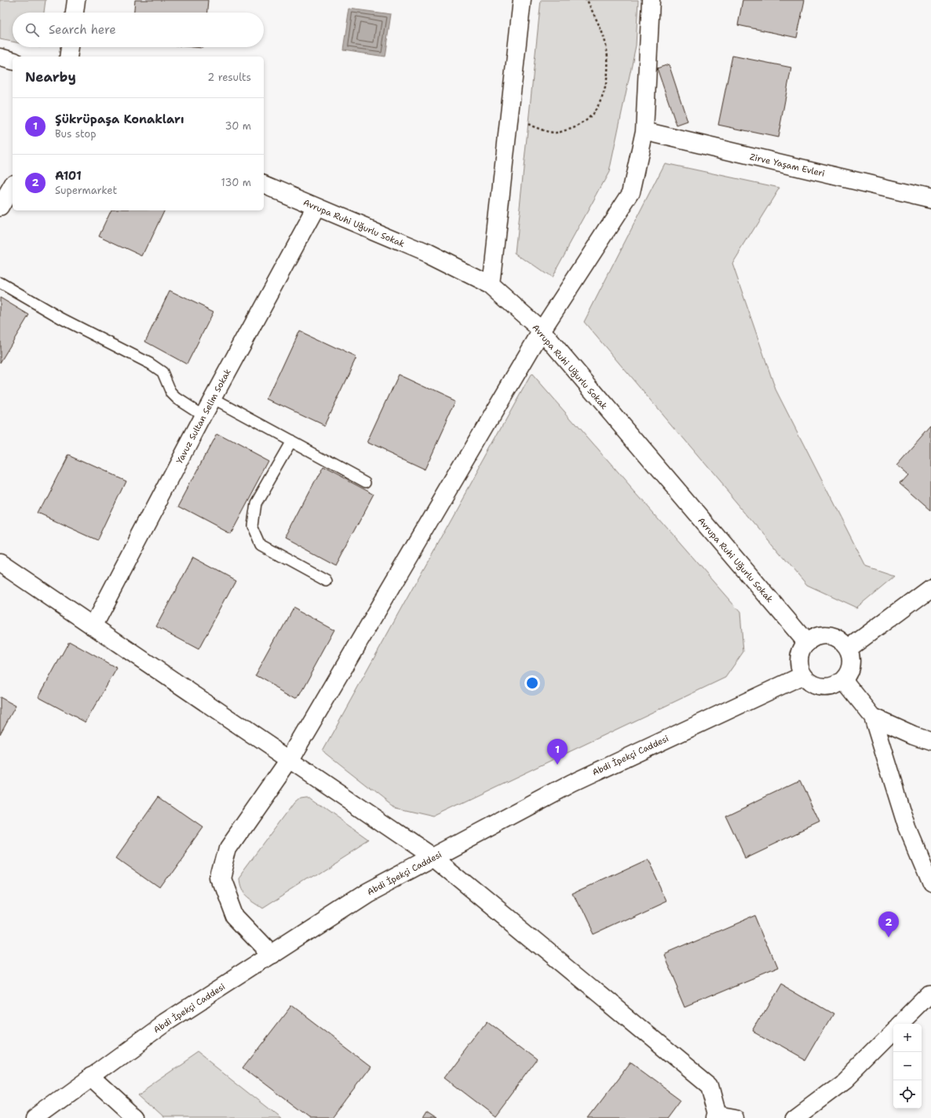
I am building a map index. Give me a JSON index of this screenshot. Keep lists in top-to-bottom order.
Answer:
{
  "streets": {
    "street": [
      "Zirve Yaşam Evleri",
      "Avrupa Ruhi Uğurlu Sokak",
      "Yavuz Sultan Selim Sokak",
      "Abdi İpekçi Caddesi"
    ]
  },
  "crossings": [
    ["Avrupa Ruhi Uğurlu Sokak", "Yavuz Sultan Selim Sokak"],
    ["Avrupa Ruhi Uğurlu Sokak", "Abdi İpekçi Caddesi"]
  ],
  "page": {
    "search": "Search here",
    "heading": ["Nearby", "2 results"],
    "list": [
      {
        "mark": "1",
        "name": "Şükrüpaşa Konakları",
        "note": "Bus stop",
        "value": "30 m"
      },
      {
        "mark": "2",
        "name": "A101",
        "note": "Supermarket",
        "value": "130 m"
      }
    ],
    "pins": ["1", "2"],
    "map_buttons": ["+", "−"]
  }
}
